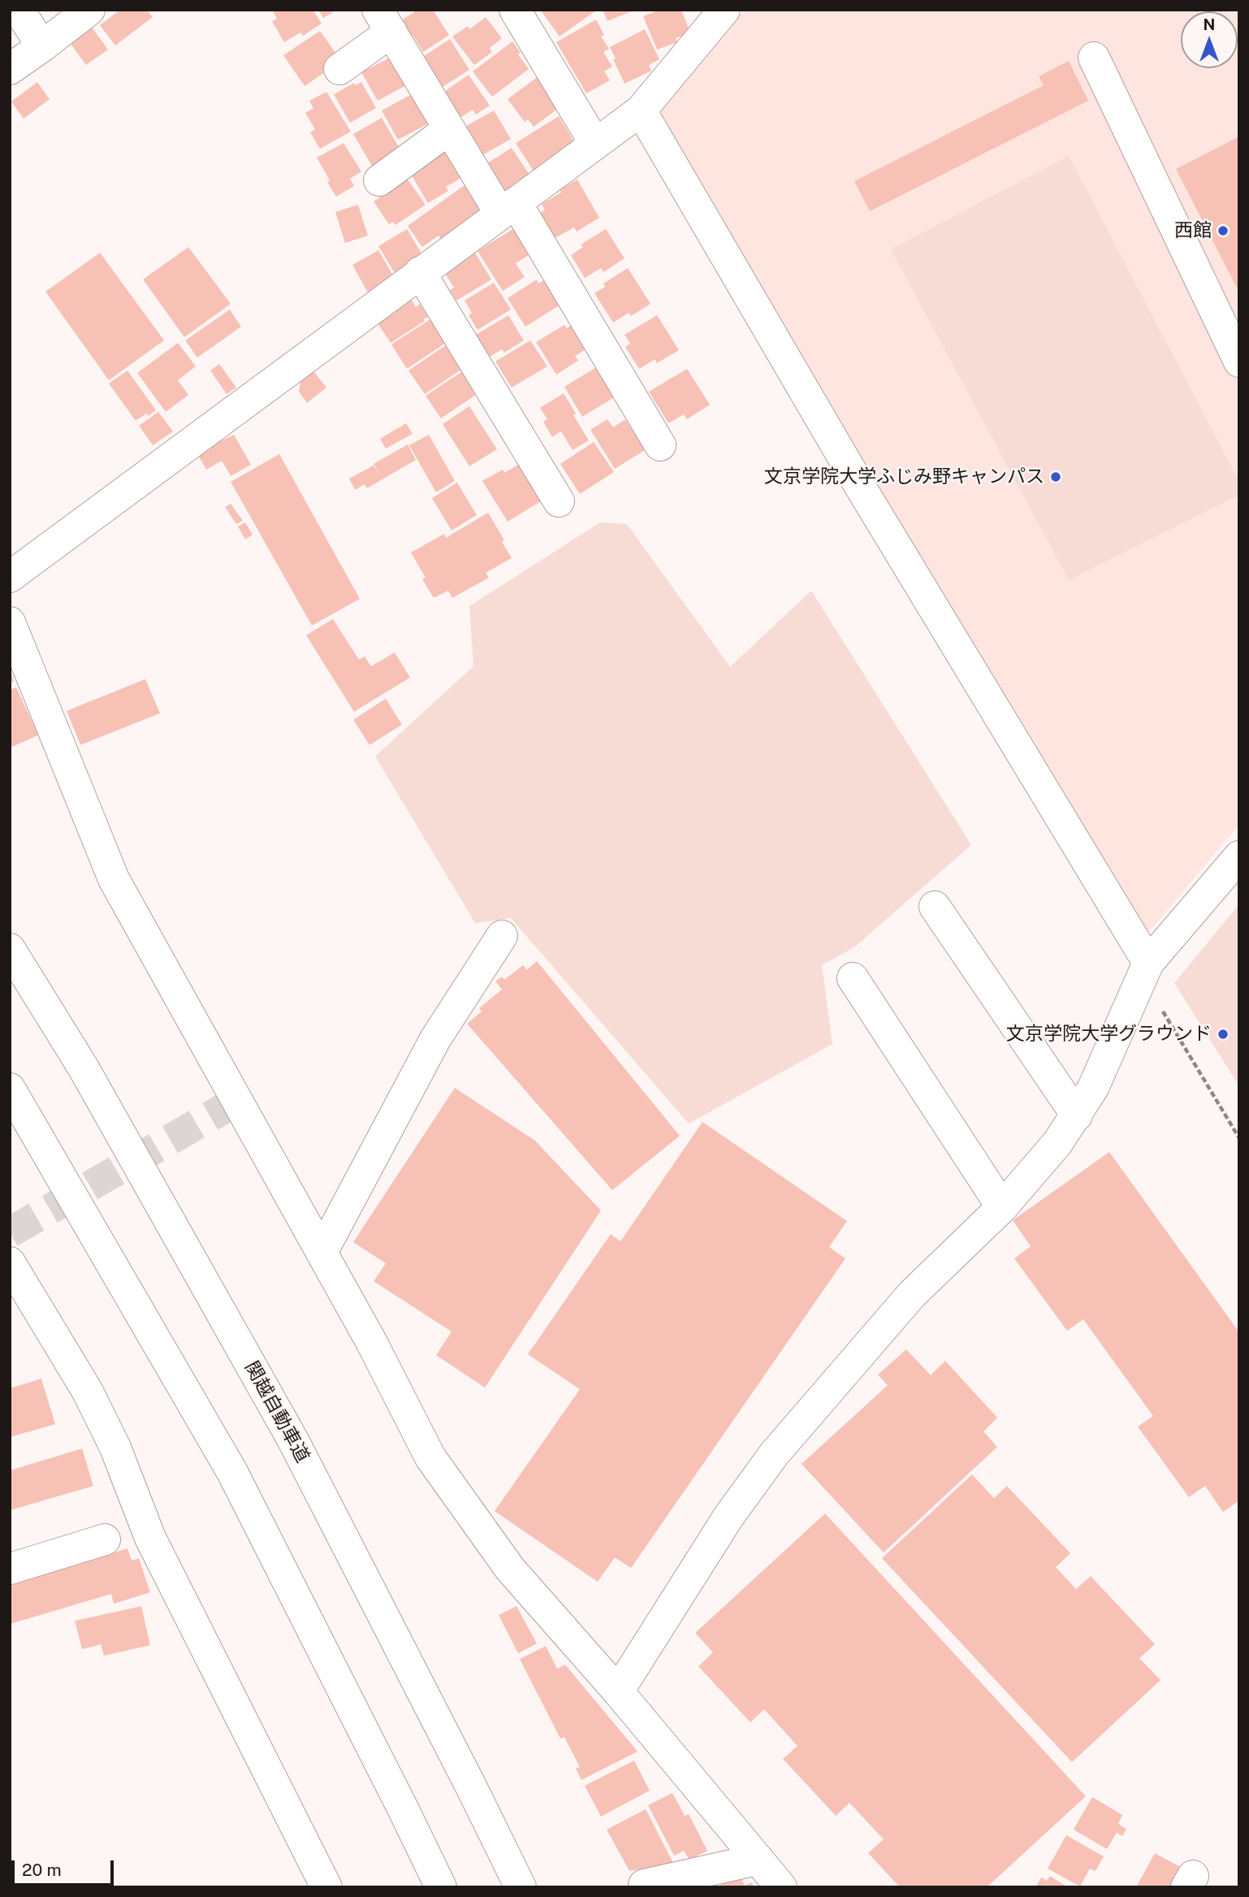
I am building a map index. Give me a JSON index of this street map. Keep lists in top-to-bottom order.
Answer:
{
  "streets": {
    "main road": ["関越自動車道"]
  },
  "places": ["西館", "文京学院大学ふじみ野キャンパス", "文京学院大学グラウンド"],
  "scale_bar": "20 m",
  "north": "top"
}
